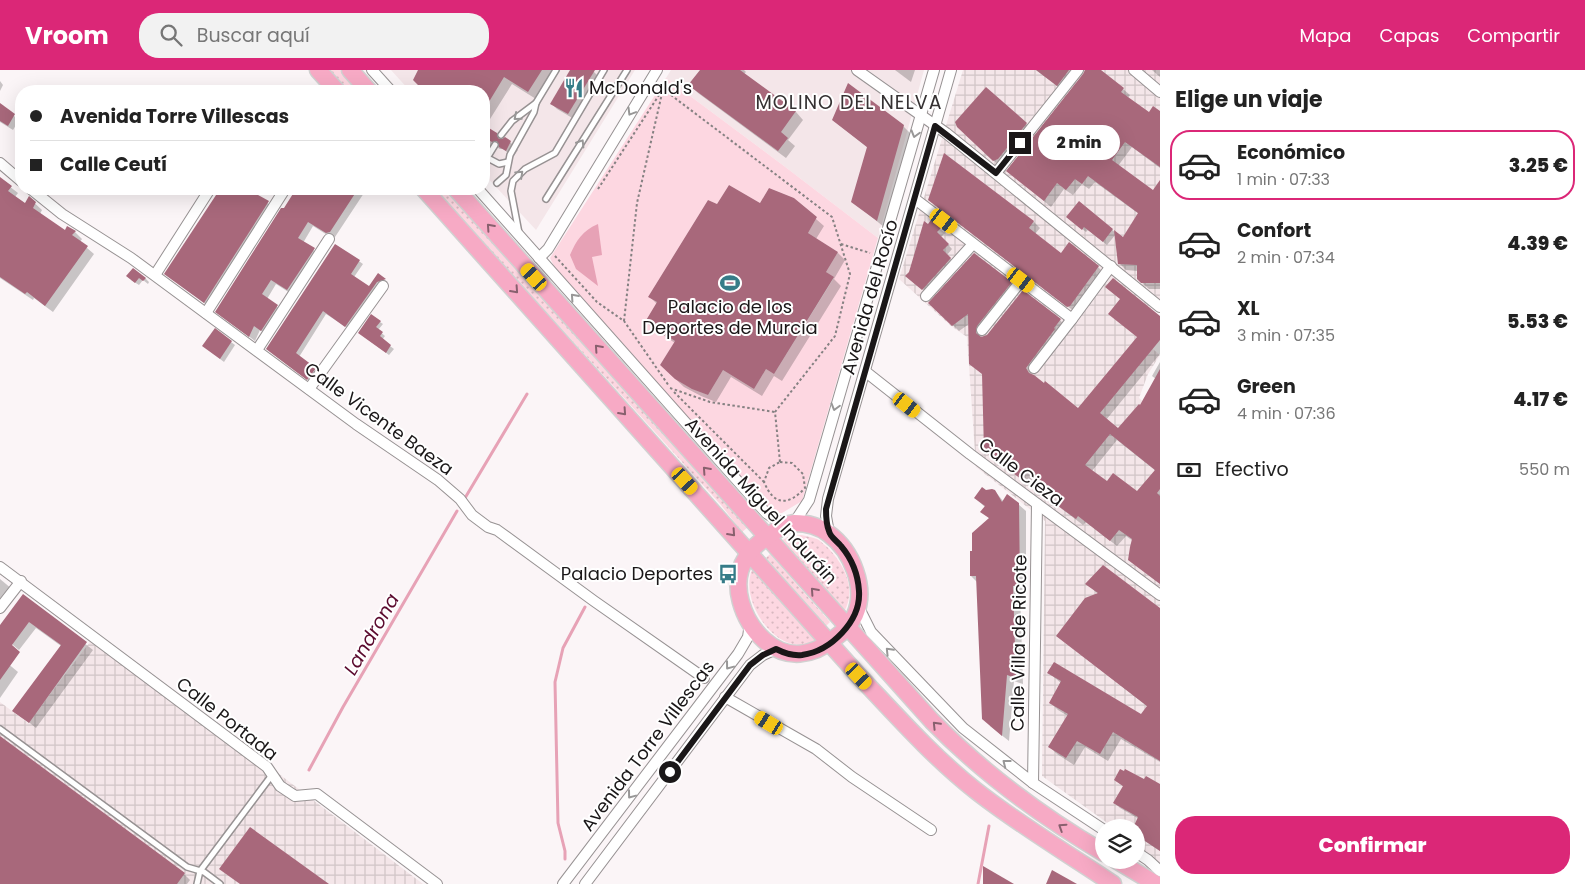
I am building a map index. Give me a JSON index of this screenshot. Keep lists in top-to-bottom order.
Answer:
{
  "streets": {
    "main road": ["Avenida Miguel Induráin"],
    "street": [
      "Avenida del Rocío",
      "Calle Vicente Baeza",
      "Calle Cieza",
      "Calle Villa de Ricote",
      "Calle Portada",
      "Avenida Torre Villescas"
    ]
  },
  "crossings": [
    ["Avenida del Rocío", "Calle Cieza"],
    ["Calle Cieza", "Calle Villa de Ricote"]
  ],
  "districts": ["MOLINO DEL NELVA"],
  "water": ["Landrona"],
  "places": {
    "restaurant": ["McDonald's"],
    "sports": ["Palacio de los Deportes de Murcia"],
    "bus stop": ["Palacio Deportes"]
  },
  "page": {
    "header": "Vroom",
    "search": "Buscar aquí",
    "nav": ["Mapa", "Capas", "Compartir"],
    "heading": "Elige un viaje",
    "banner": ["Avenida Torre Villescas", "Calle Ceutí"],
    "bubble": "2 min",
    "list": [
      {
        "name": "Económico",
        "note": "1 min · 07:33",
        "value": "3.25 €"
      },
      {
        "name": "Confort",
        "note": "2 min · 07:34",
        "value": "4.39 €"
      },
      {
        "name": "XL",
        "note": "3 min · 07:35",
        "value": "5.53 €"
      },
      {
        "name": "Green",
        "note": "4 min · 07:36",
        "value": "4.17 €"
      }
    ],
    "pay": ["Efectivo", "550 m"],
    "buttons": "Confirmar"
  }
}
